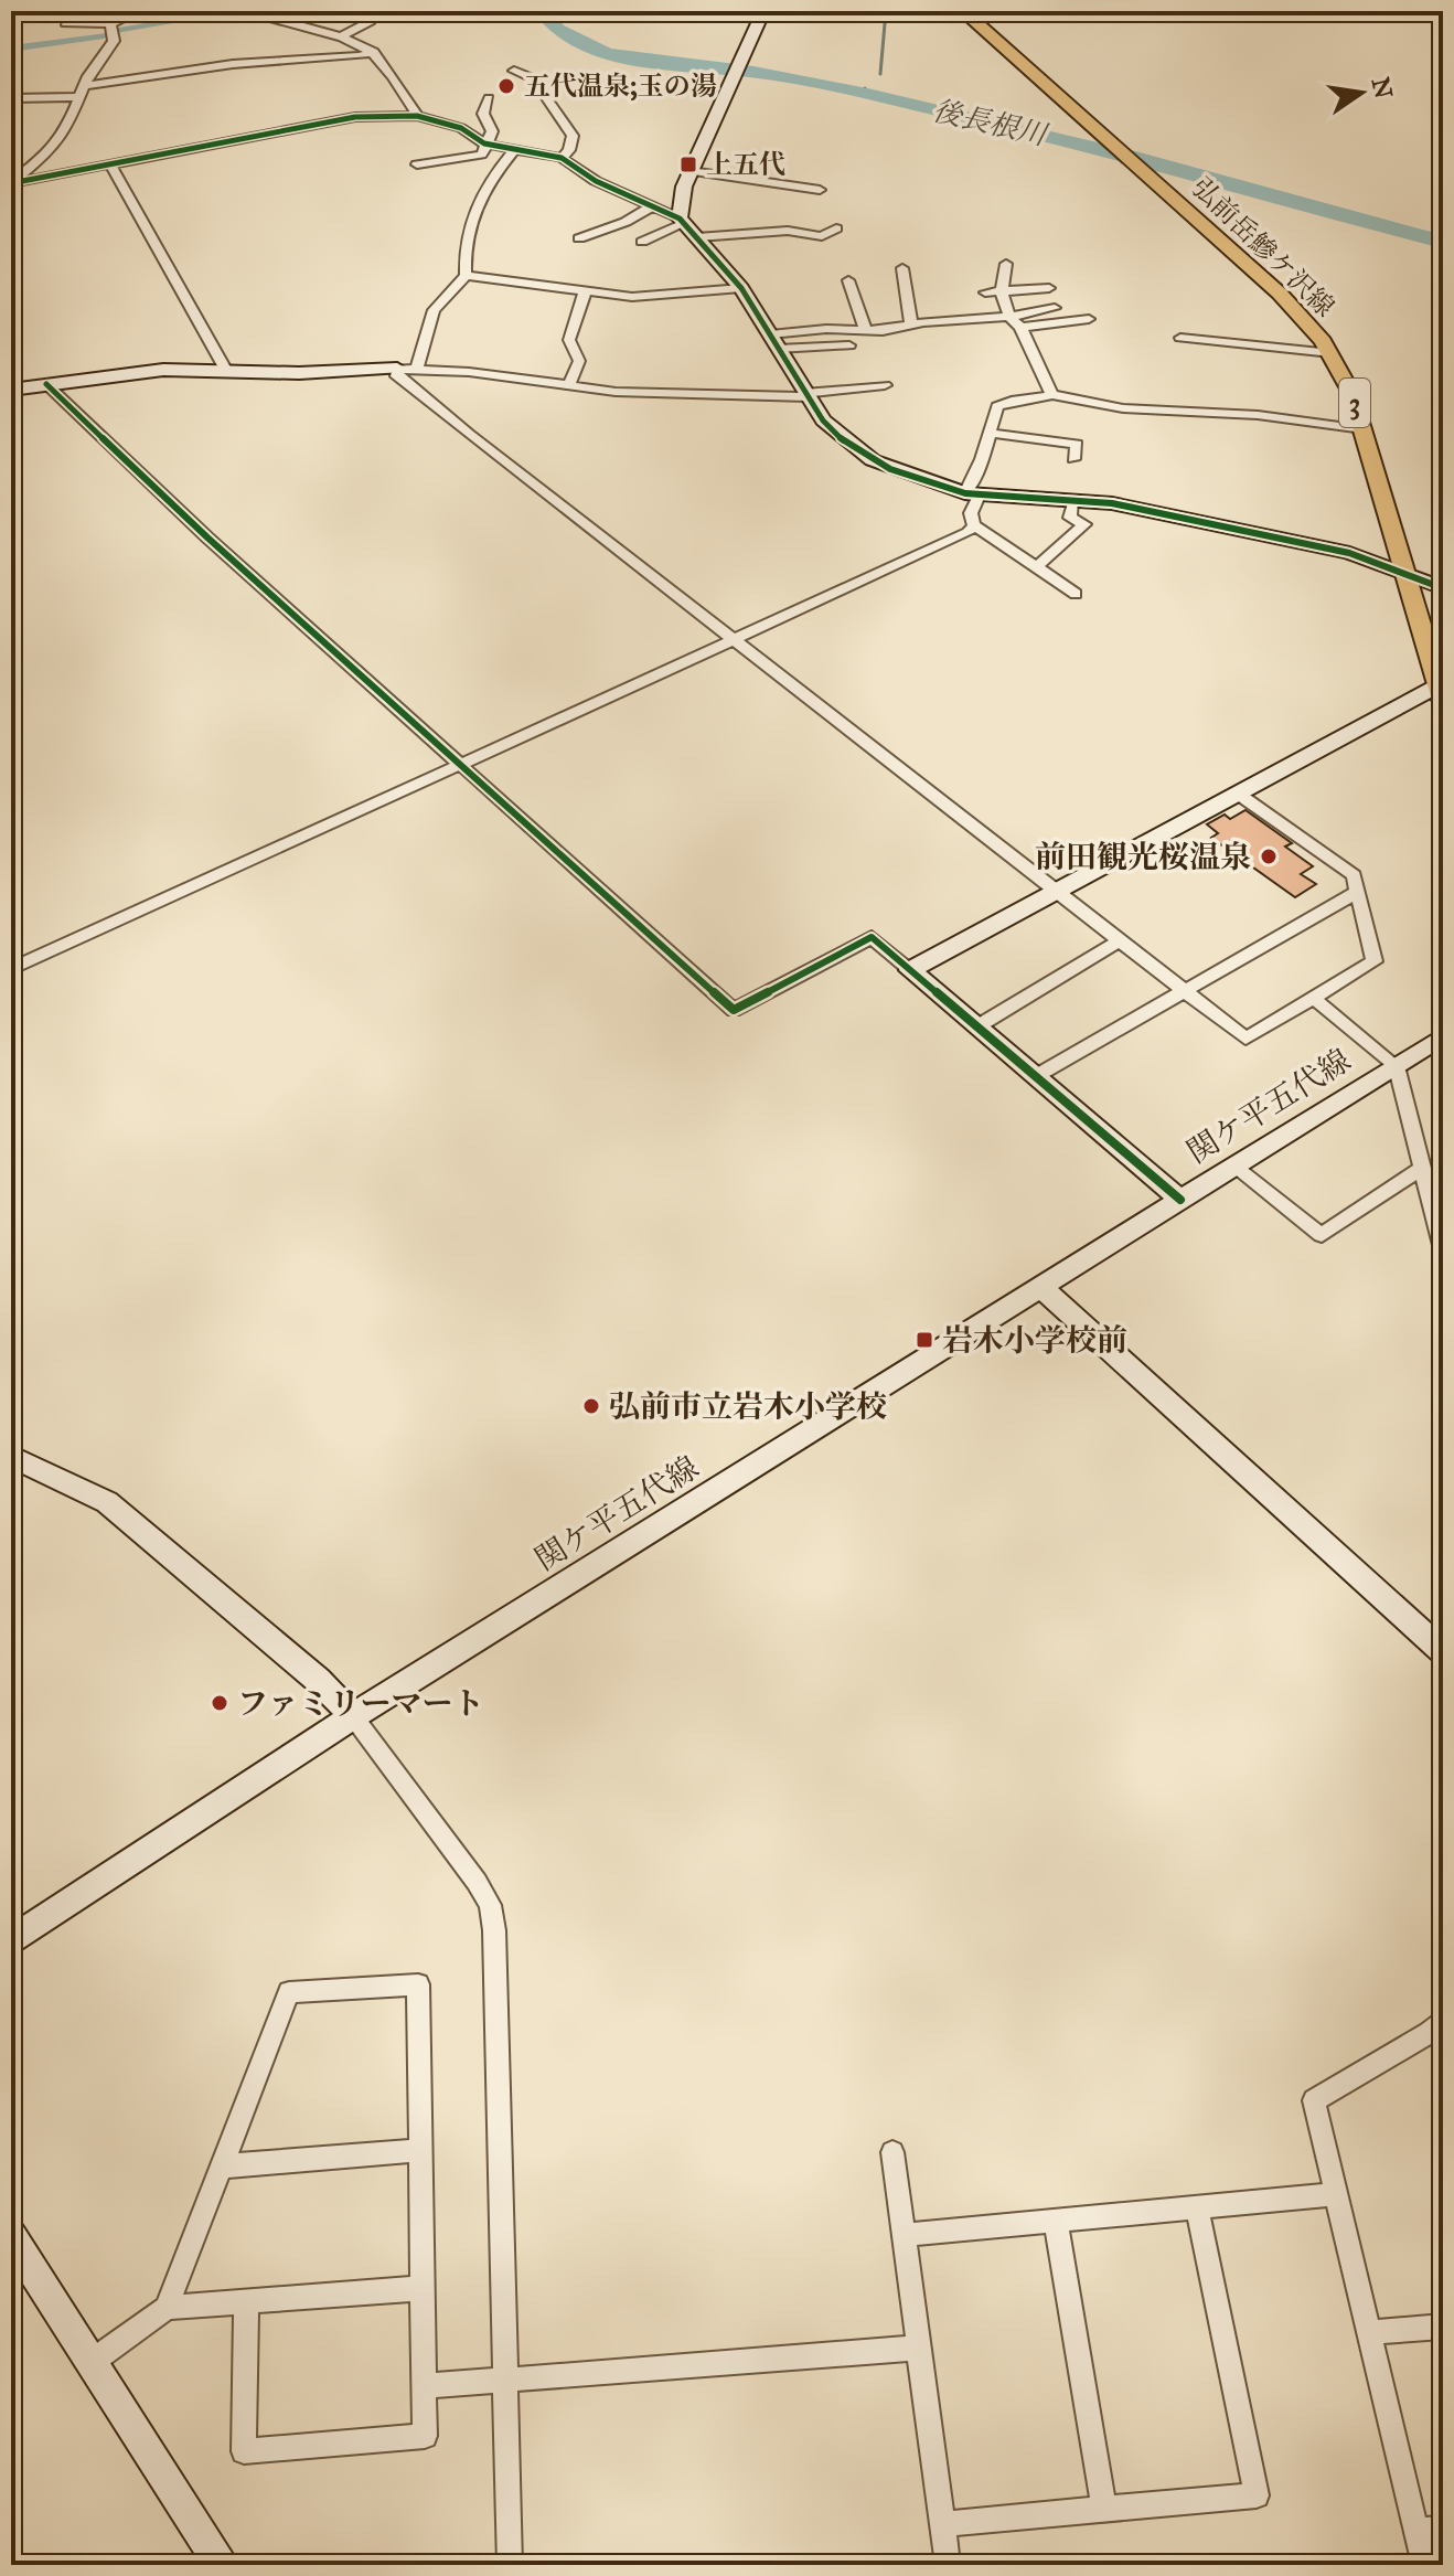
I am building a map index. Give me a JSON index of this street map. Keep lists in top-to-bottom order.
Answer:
{
  "streets": {
    "main road": ["弘前岳鰺ケ沢線", "3"],
    "street": ["関ケ平五代線"]
  },
  "water": ["後長根川"],
  "places": {
    "other": [
      "五代温泉;玉の湯",
      "前田観光桜温泉",
      "弘前市立岩木小学校",
      "ファミリーマート"
    ],
    "transit": ["上五代", "岩木小学校前"]
  },
  "north": "right"
}
